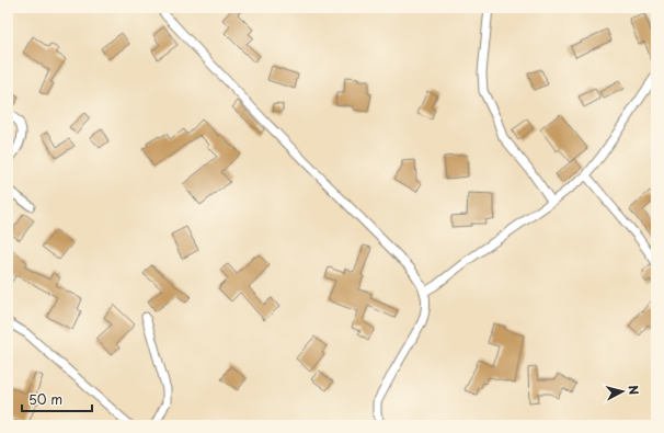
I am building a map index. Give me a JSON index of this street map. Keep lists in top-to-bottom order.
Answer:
{
  "scale_bar": "50 m",
  "north": "right"
}
